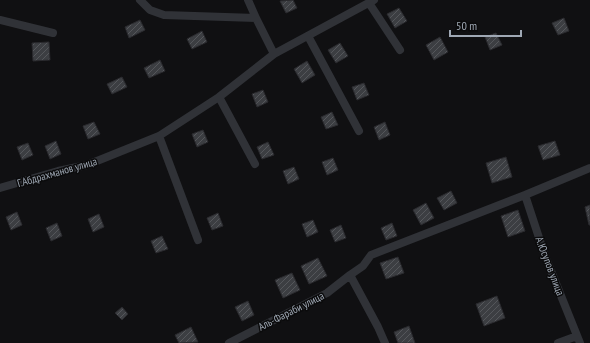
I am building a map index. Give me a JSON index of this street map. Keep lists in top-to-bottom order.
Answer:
{
  "streets": {
    "street": ["Г.Абдрахманов улица", "А.Юсупов улица", "Аль-Фараби улица"]
  },
  "scale_bar": "50 m"
}
